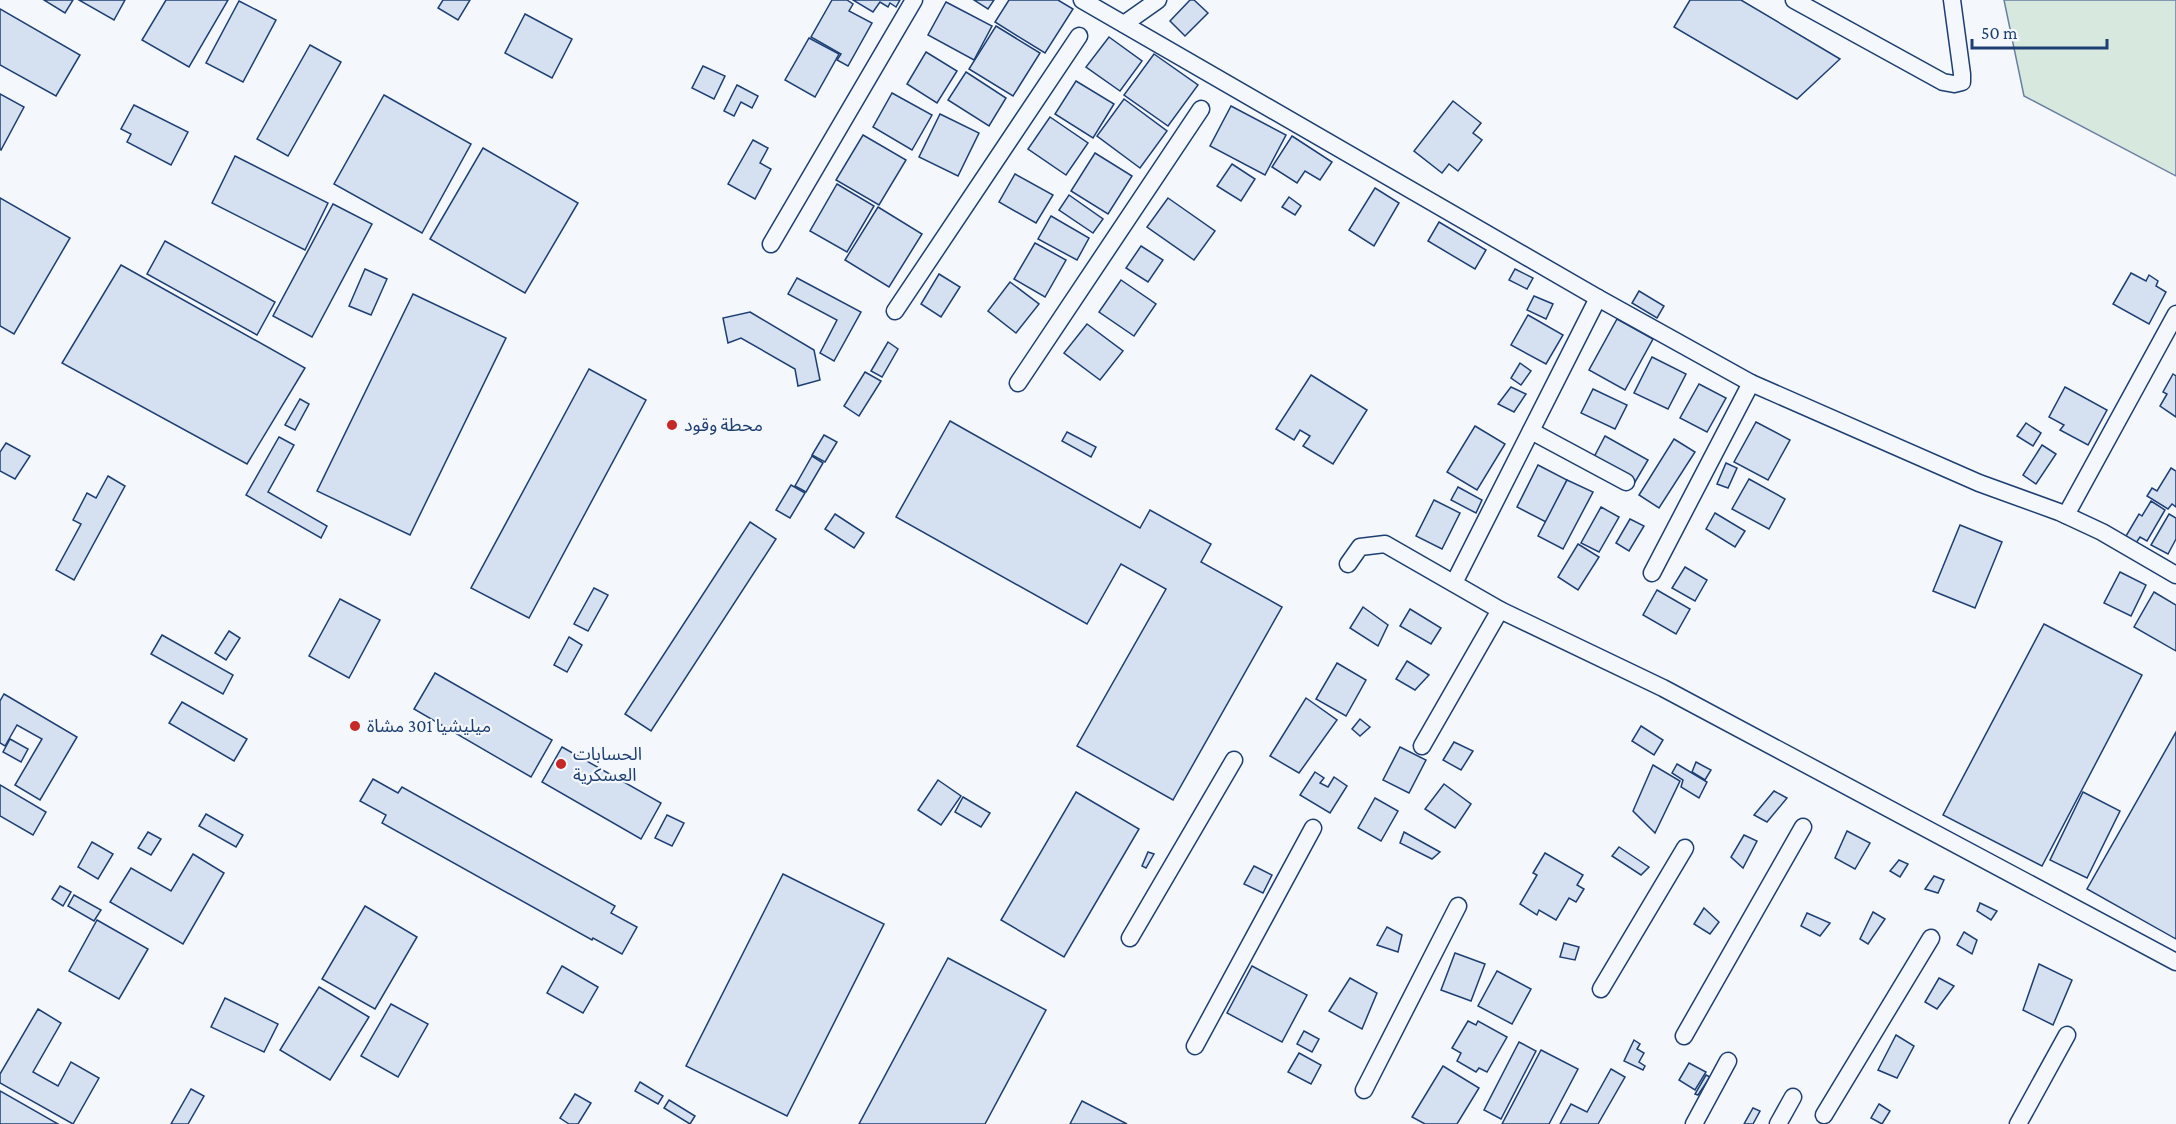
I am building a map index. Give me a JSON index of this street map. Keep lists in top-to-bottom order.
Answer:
{
  "places": ["محطة وقود", "ميليشيا 301 مشاة", "الحسابات العسكرية"],
  "scale_bar": "50 m"
}
